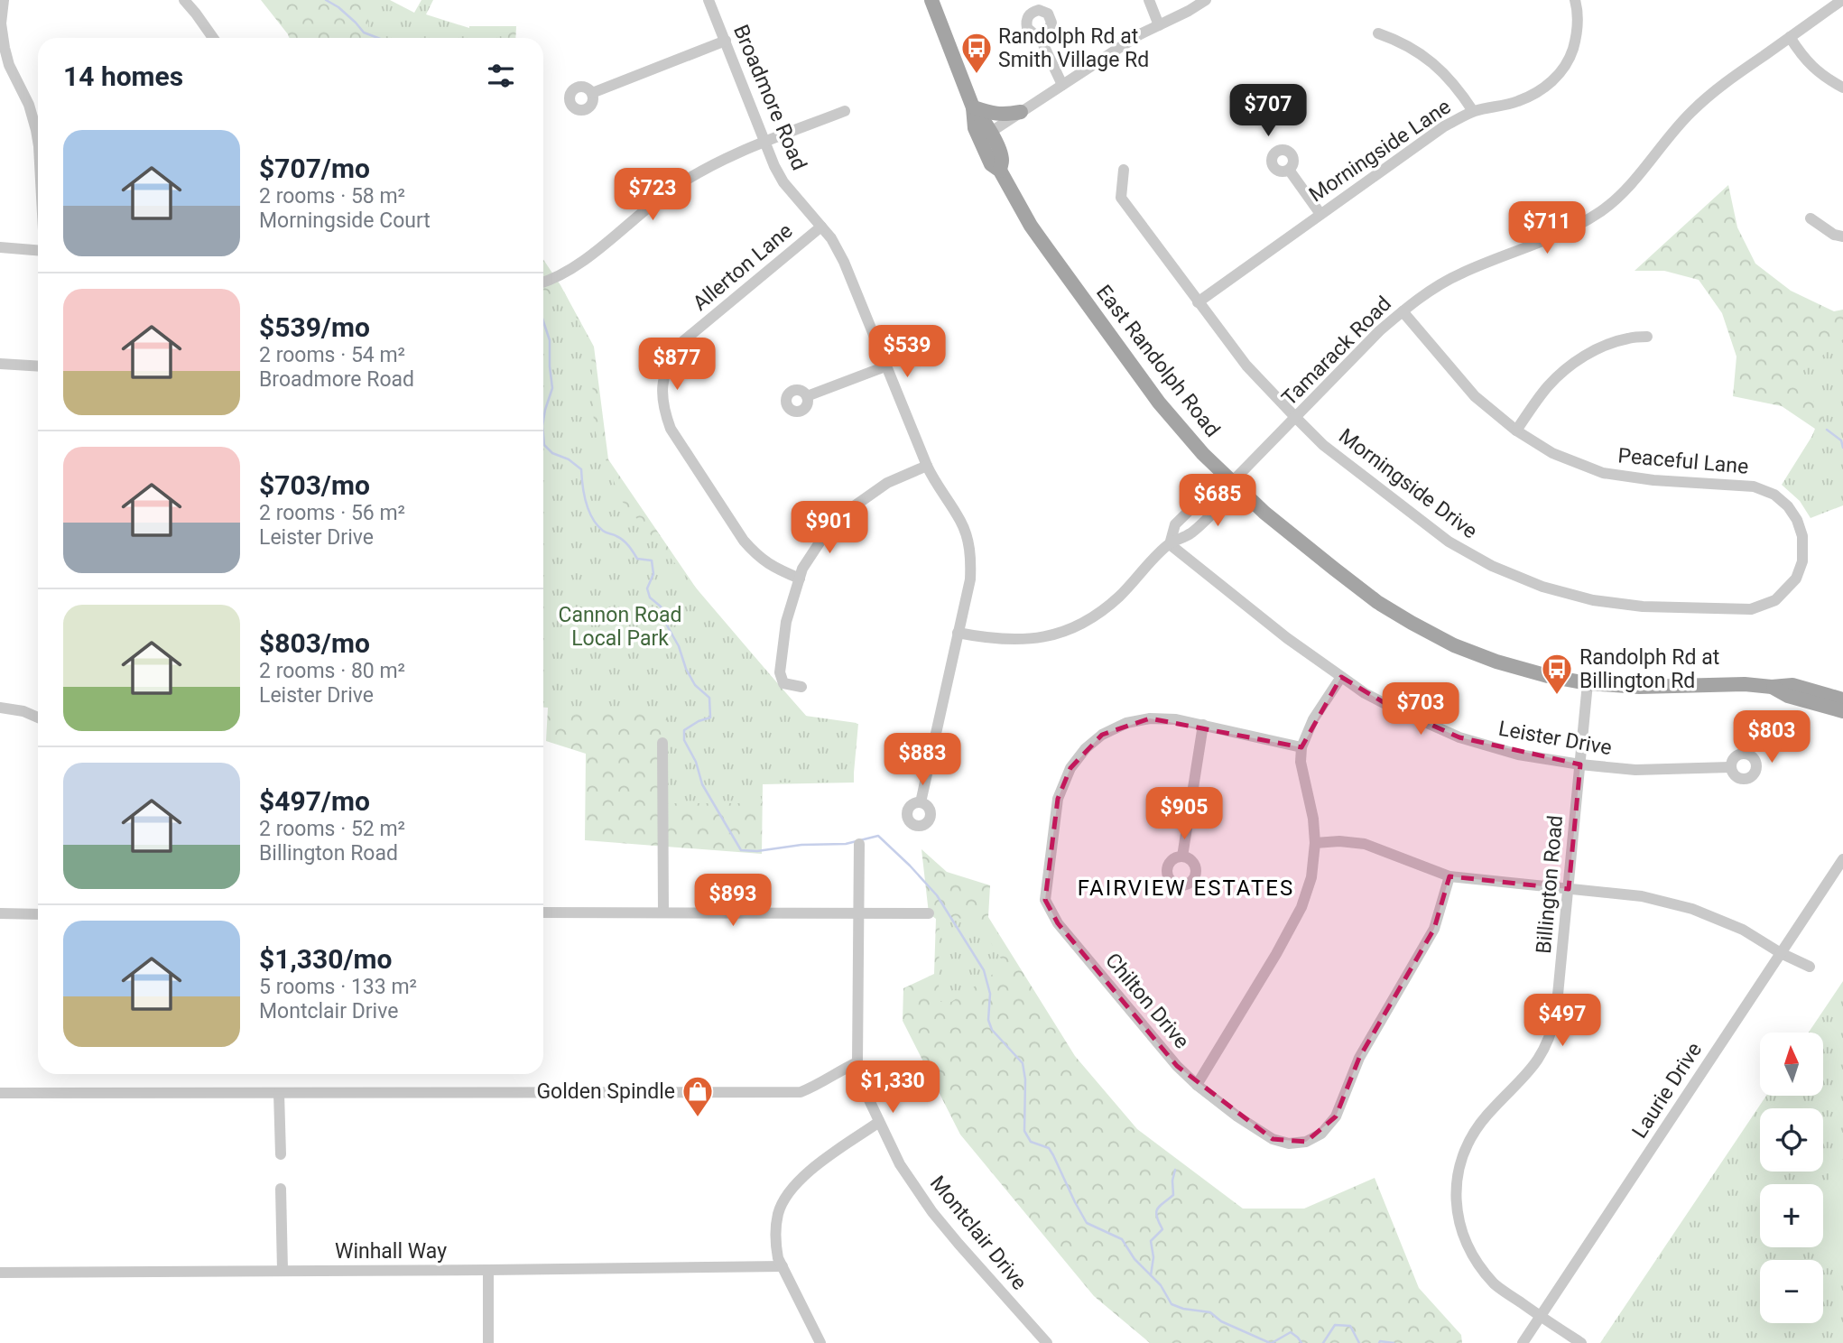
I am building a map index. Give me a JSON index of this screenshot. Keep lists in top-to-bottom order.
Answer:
{
  "streets": {
    "main road": ["East Randolph Road"],
    "street": [
      "Broadmore Road",
      "Morningside Lane",
      "Allerton Lane",
      "Tamarack Road",
      "Peaceful Lane",
      "Morningside Drive",
      "Leister Drive",
      "Billington Road",
      "Chilton Drive",
      "Laurie Drive",
      "Montclair Drive",
      "Winhall Way"
    ]
  },
  "crossings": [
    ["Broadmore Road", "Allerton Lane"],
    ["Broadmore Road", "Tamarack Road"],
    ["Morningside Lane", "Morningside Drive"],
    ["Tamarack Road", "East Randolph Road"],
    ["Tamarack Road", "Peaceful Lane"],
    ["Tamarack Road", "Morningside Drive"],
    ["Tamarack Road", "Leister Drive"],
    ["East Randolph Road", "Billington Road"],
    ["Peaceful Lane", "Morningside Drive"],
    ["Leister Drive", "Billington Road"],
    ["Billington Road", "Laurie Drive"]
  ],
  "districts": ["FAIRVIEW ESTATES"],
  "parks": ["Cannon Road Local Park"],
  "places": {
    "bus stop": ["Randolph Rd at Smith Village Rd", "Randolph Rd at Billington Rd"],
    "shop": ["Golden Spindle"]
  },
  "north": "top",
  "page": {
    "heading": "14 homes",
    "price": [
      "$707",
      "$723",
      "$711",
      "$539",
      "$877",
      "$685",
      "$901",
      "$703",
      "$803",
      "$883",
      "$905",
      "$893",
      "$497",
      "$1,330"
    ],
    "list": [
      {
        "name": "$707/mo",
        "note": "2 rooms · 58 m² · Morningside Court"
      },
      {
        "name": "$539/mo",
        "note": "2 rooms · 54 m² · Broadmore Road"
      },
      {
        "name": "$703/mo",
        "note": "2 rooms · 56 m² · Leister Drive"
      },
      {
        "name": "$803/mo",
        "note": "2 rooms · 80 m² · Leister Drive"
      },
      {
        "name": "$497/mo",
        "note": "2 rooms · 52 m² · Billington Road"
      },
      {
        "name": "$1,330/mo",
        "note": "5 rooms · 133 m² · Montclair Drive"
      }
    ],
    "map_buttons": ["+", "−"]
  }
}
